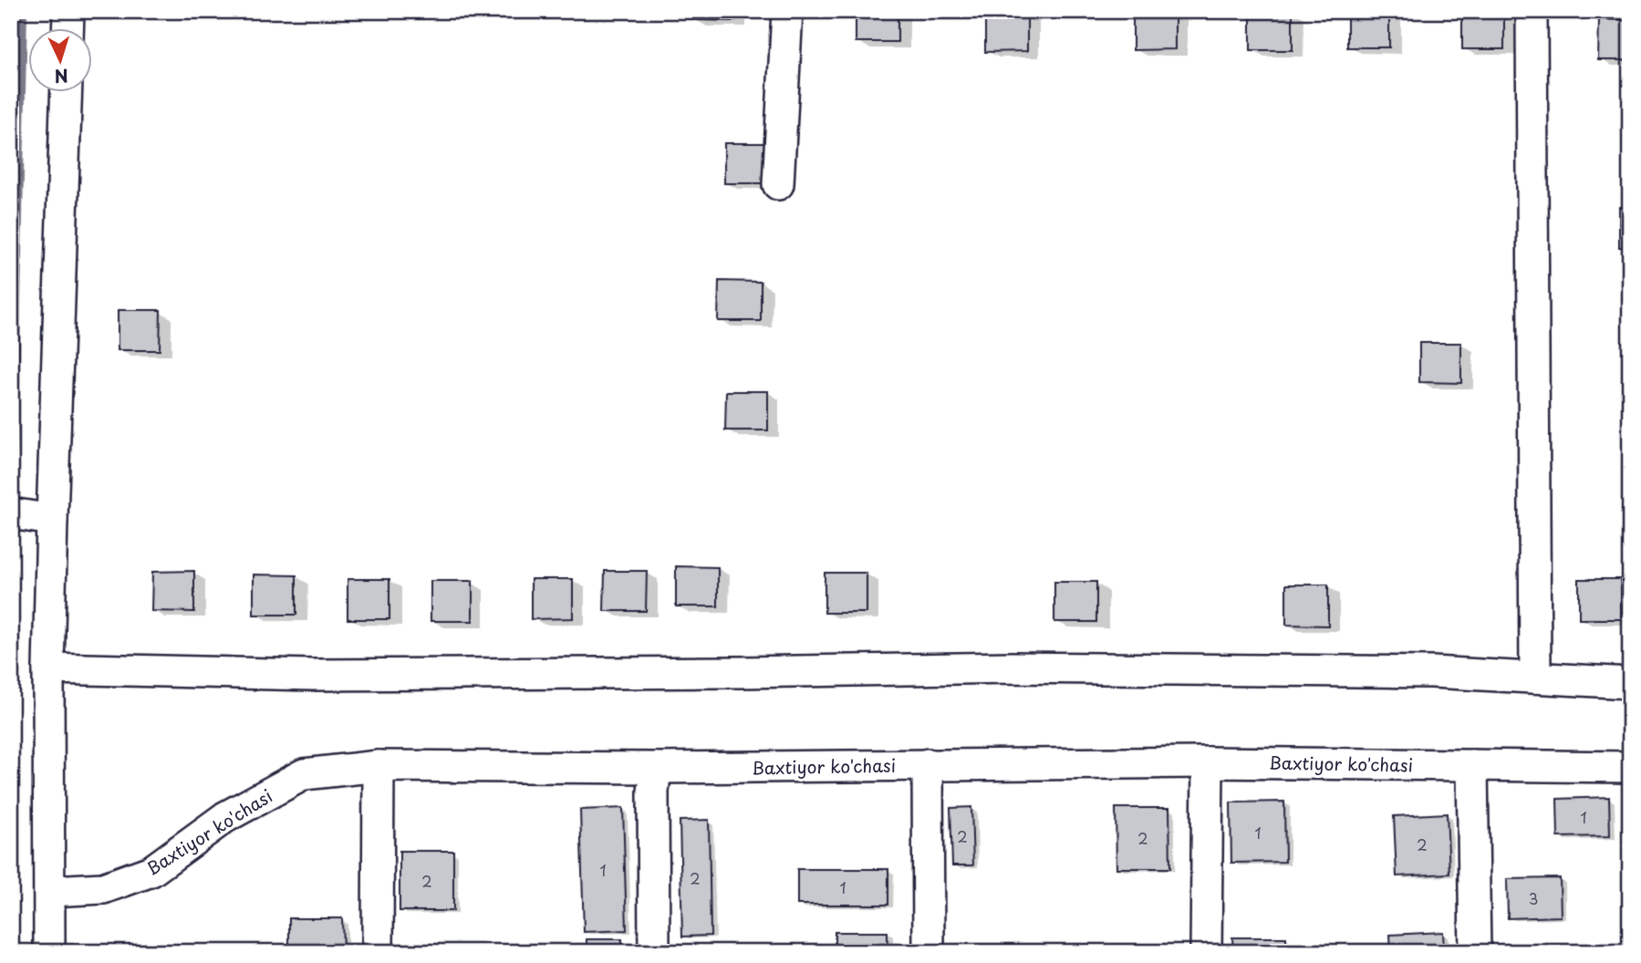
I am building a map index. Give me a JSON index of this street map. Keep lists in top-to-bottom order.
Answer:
{
  "streets": {
    "street": ["Baxtiyor ko'chasi"]
  },
  "house_numbers": [
    "1",
    "1",
    "2",
    "2",
    "2",
    "1",
    "2",
    "2",
    "1",
    "3"
  ],
  "north": "bottom"
}
